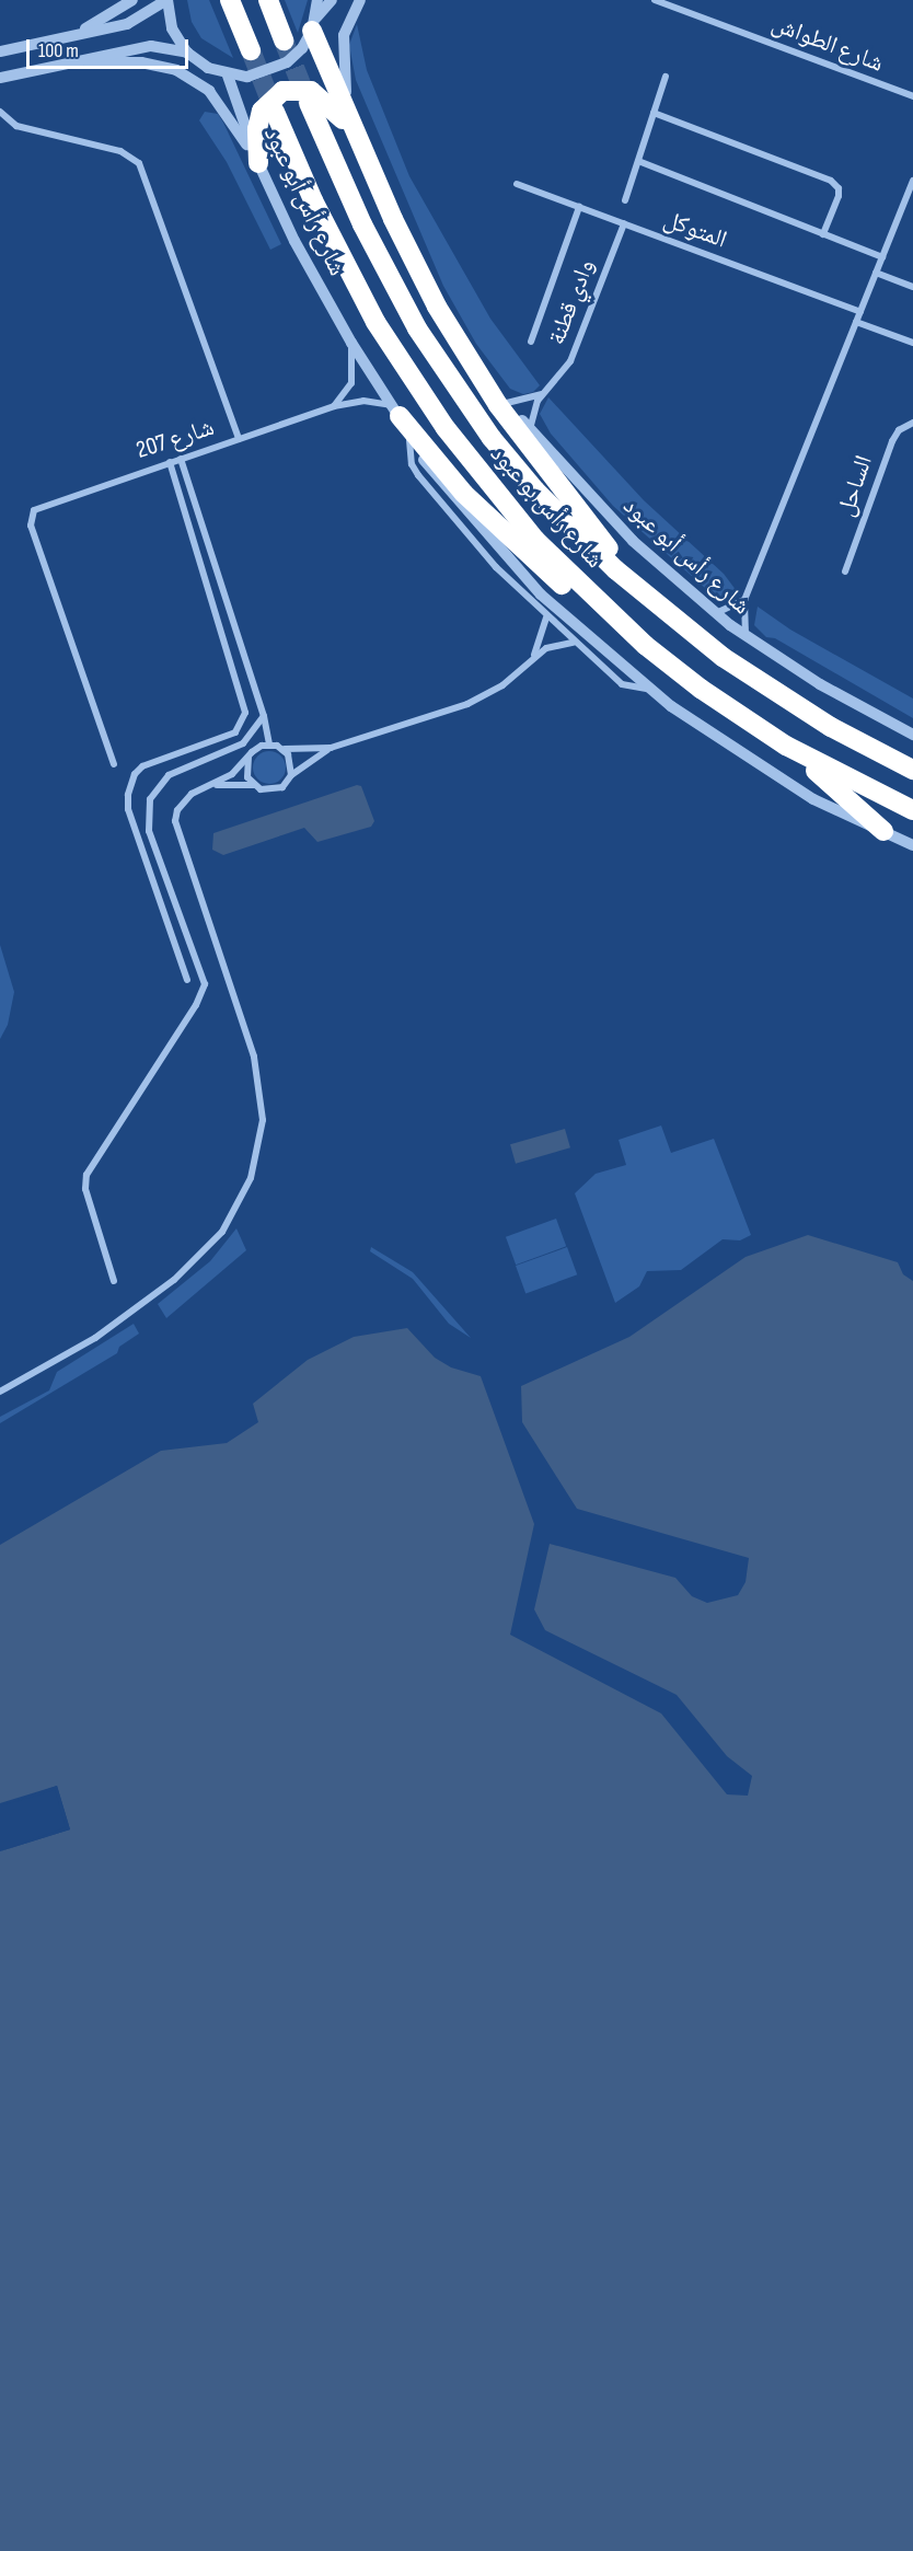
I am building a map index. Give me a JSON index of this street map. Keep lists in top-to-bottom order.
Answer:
{
  "streets": {
    "highway": ["شارع رأس بو عبود"],
    "street": [
      "شارع الطواش",
      "شارع رأس أبو عبود",
      "المتوكل",
      "وادي قطنة",
      "شارع 207",
      "الساحل"
    ]
  },
  "crossings": [
    ["شارع رأس أبو عبود", "وادي قطنة"],
    ["شارع رأس أبو عبود", "شارع 207"],
    ["المتوكل", "وادي قطنة"]
  ],
  "scale_bar": "100 m"
}
